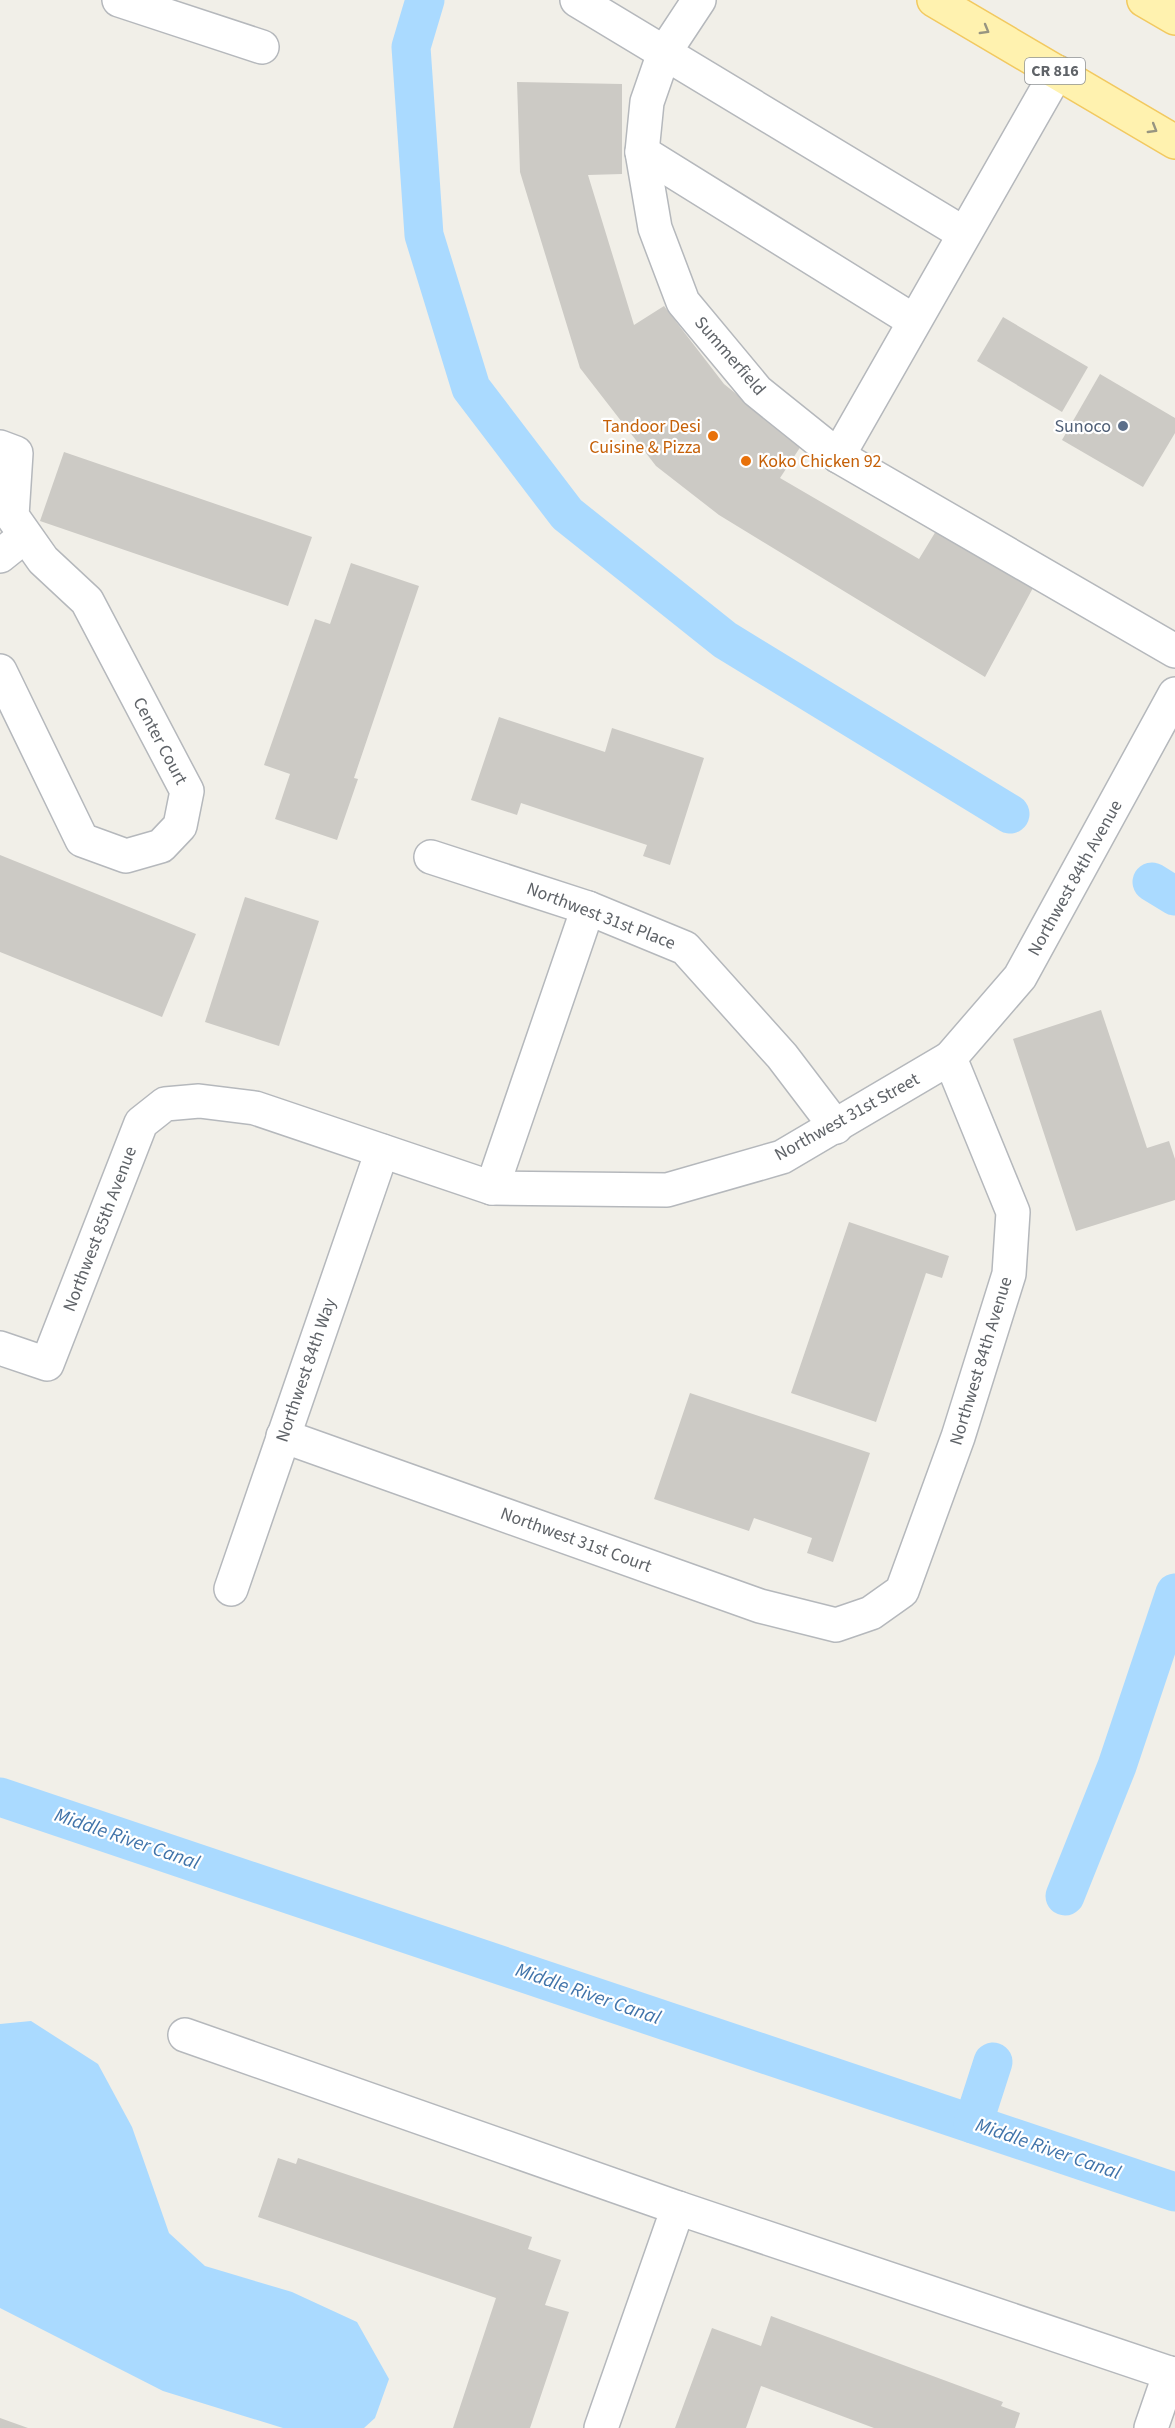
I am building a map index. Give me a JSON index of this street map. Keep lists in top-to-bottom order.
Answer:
{
  "streets": {
    "main road": ["CR 816"],
    "street": [
      "Summerfield",
      "Center Court",
      "Northwest 84th Avenue",
      "Northwest 31st Place",
      "Northwest 31st Street",
      "Northwest 85th Avenue",
      "Northwest 84th Way",
      "Northwest 31st Court"
    ]
  },
  "crossings": [
    ["Northwest 84th Avenue", "Northwest 31st Street"],
    ["Northwest 84th Avenue", "Northwest 31st Court"],
    ["Northwest 31st Place", "Northwest 31st Street"],
    ["Northwest 85th Avenue", "Northwest 84th Way"],
    ["Northwest 84th Way", "Northwest 31st Court"]
  ],
  "water": ["Middle River Canal"],
  "places": ["Sunoco", "Tandoor Desi Cuisine & Pizza", "Koko Chicken 92"]
}
